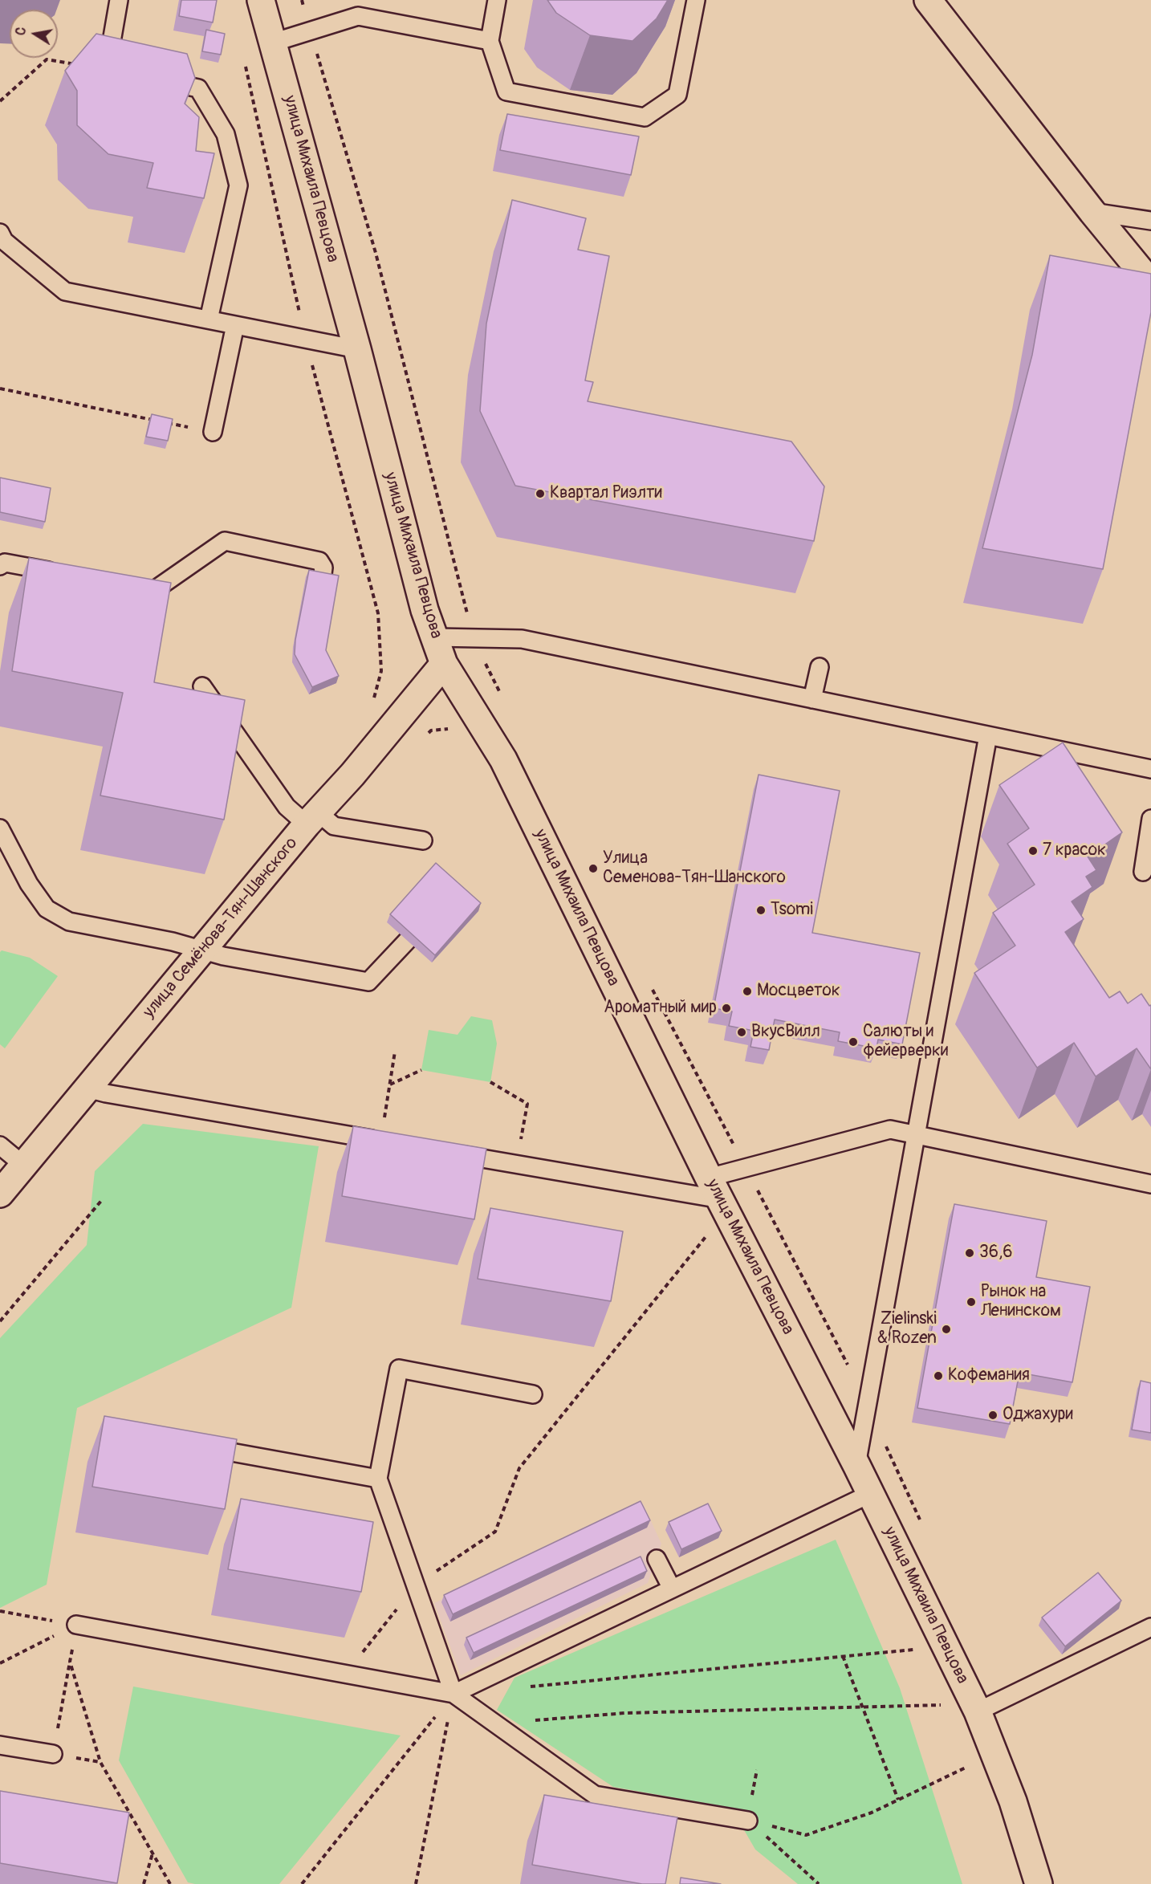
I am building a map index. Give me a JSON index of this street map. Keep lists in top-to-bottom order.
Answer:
{
  "streets": {
    "street": ["улица Михаила Певцова", "улица Семёнова-Тян-Шанского"]
  },
  "crossings": [
    ["улица Михаила Певцова", "улица Семёнова-Тян-Шанского"]
  ],
  "places": [
    "Квартал Риэлти",
    "7 красок",
    "Улица Семенова-Тян-Шанского",
    "Tsomi",
    "Мосцветок",
    "Ароматный мир",
    "ВкусВилл",
    "Салюты и фейерверки",
    "36,6",
    "Рынок на Ленинском",
    "Zielinski & Rozen",
    "Кофемания",
    "Оджахури"
  ],
  "north": "left"
}
